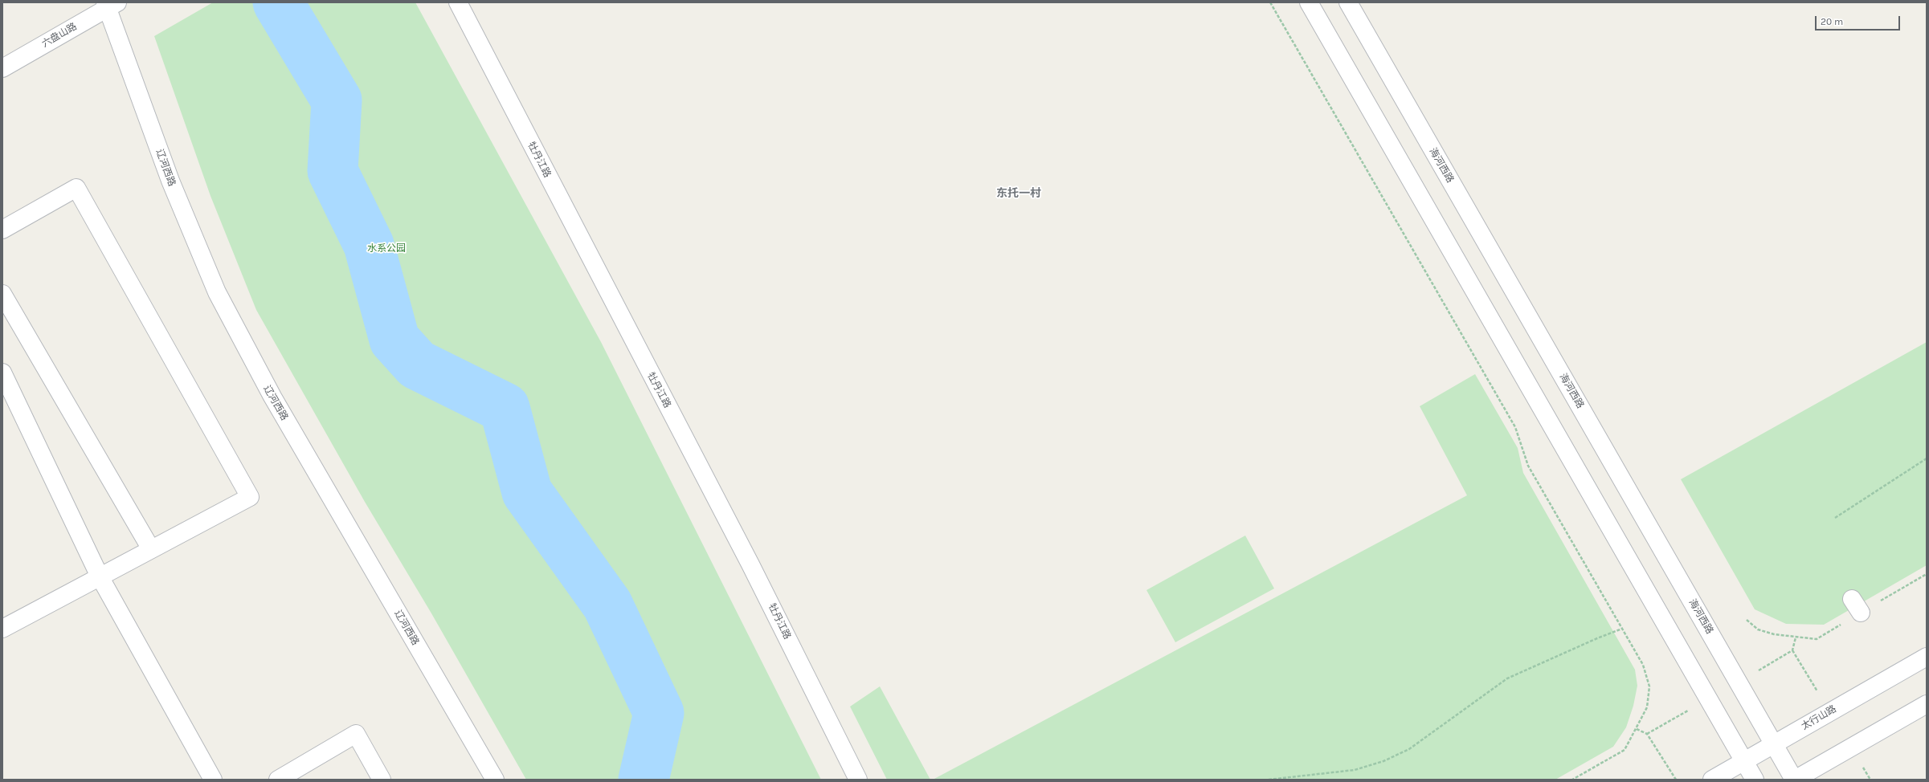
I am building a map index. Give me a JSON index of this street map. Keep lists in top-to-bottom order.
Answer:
{
  "streets": {
    "street": [
      "六盘山路",
      "牡丹江路",
      "海河西路",
      "辽河西路",
      "太行山路"
    ]
  },
  "crossings": [
    ["六盘山路", "辽河西路"],
    ["海河西路", "太行山路"]
  ],
  "districts": ["东托一村"],
  "parks": ["水系公园"],
  "scale_bar": "20 m"
}
